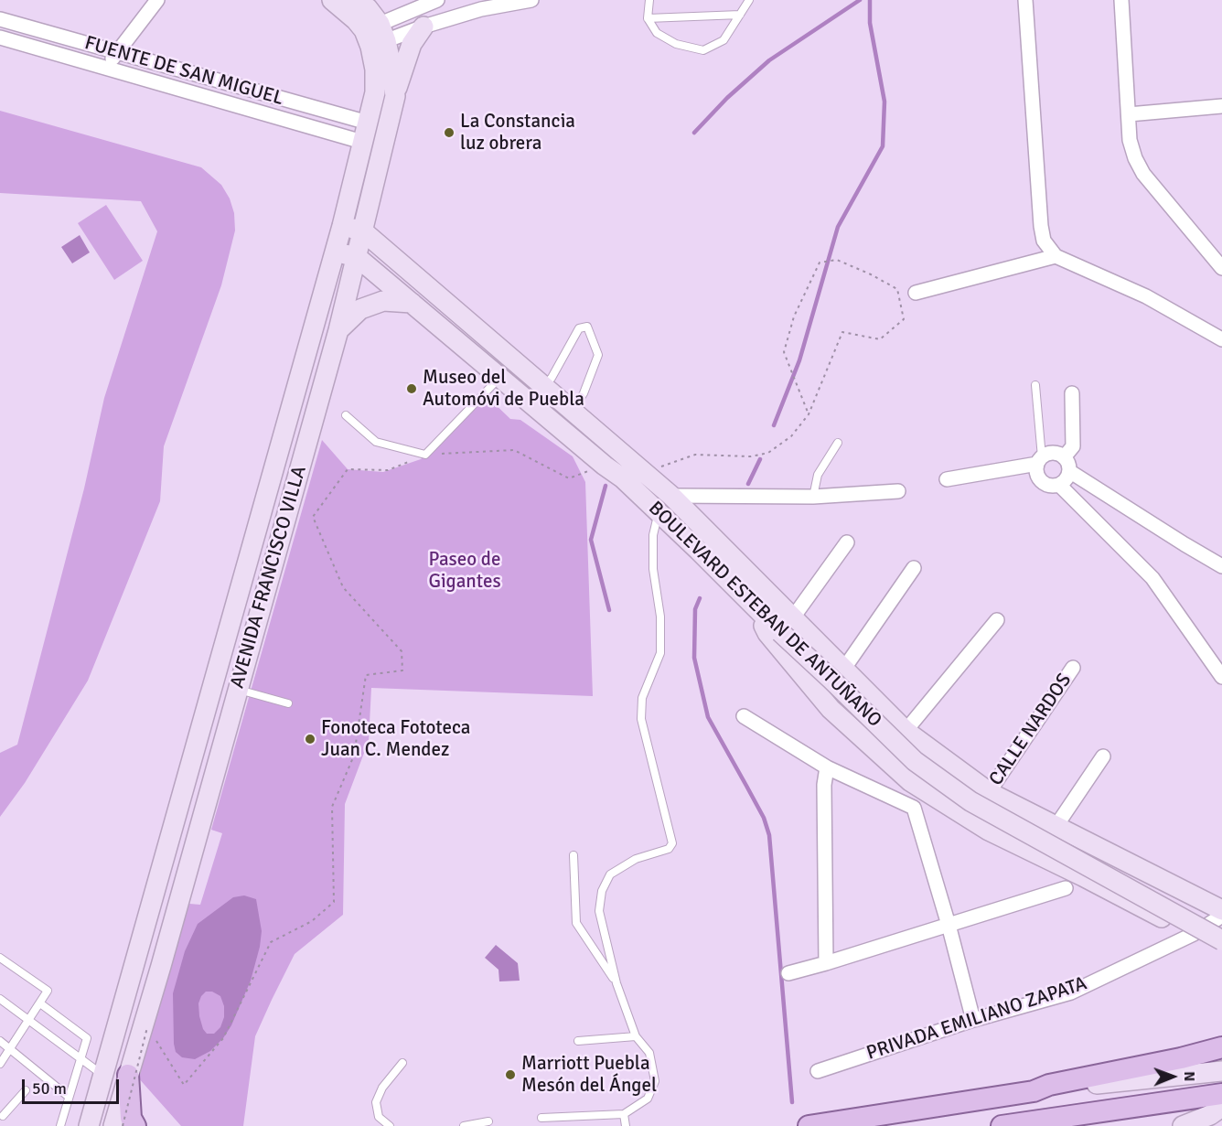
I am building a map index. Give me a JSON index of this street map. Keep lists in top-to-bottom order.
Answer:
{
  "streets": {
    "street": [
      "FUENTE DE SAN MIGUEL",
      "AVENIDA FRANCISCO VILLA",
      "BOULEVARD ESTEBAN DE ANTUÑANO",
      "CALLE NARDOS",
      "PRIVADA EMILIANO ZAPATA"
    ]
  },
  "crossings": [
    ["FUENTE DE SAN MIGUEL", "AVENIDA FRANCISCO VILLA"],
    ["AVENIDA FRANCISCO VILLA", "BOULEVARD ESTEBAN DE ANTUÑANO"],
    ["BOULEVARD ESTEBAN DE ANTUÑANO", "CALLE NARDOS"]
  ],
  "parks": ["Paseo de Gigantes"],
  "places": [
    "La Constancia luz obrera",
    "Museo del Automóvi de Puebla",
    "Fonoteca Fototeca Juan C. Mendez",
    "Marriott Puebla Mesón del Ángel"
  ],
  "scale_bar": "50 m",
  "north": "right"
}
